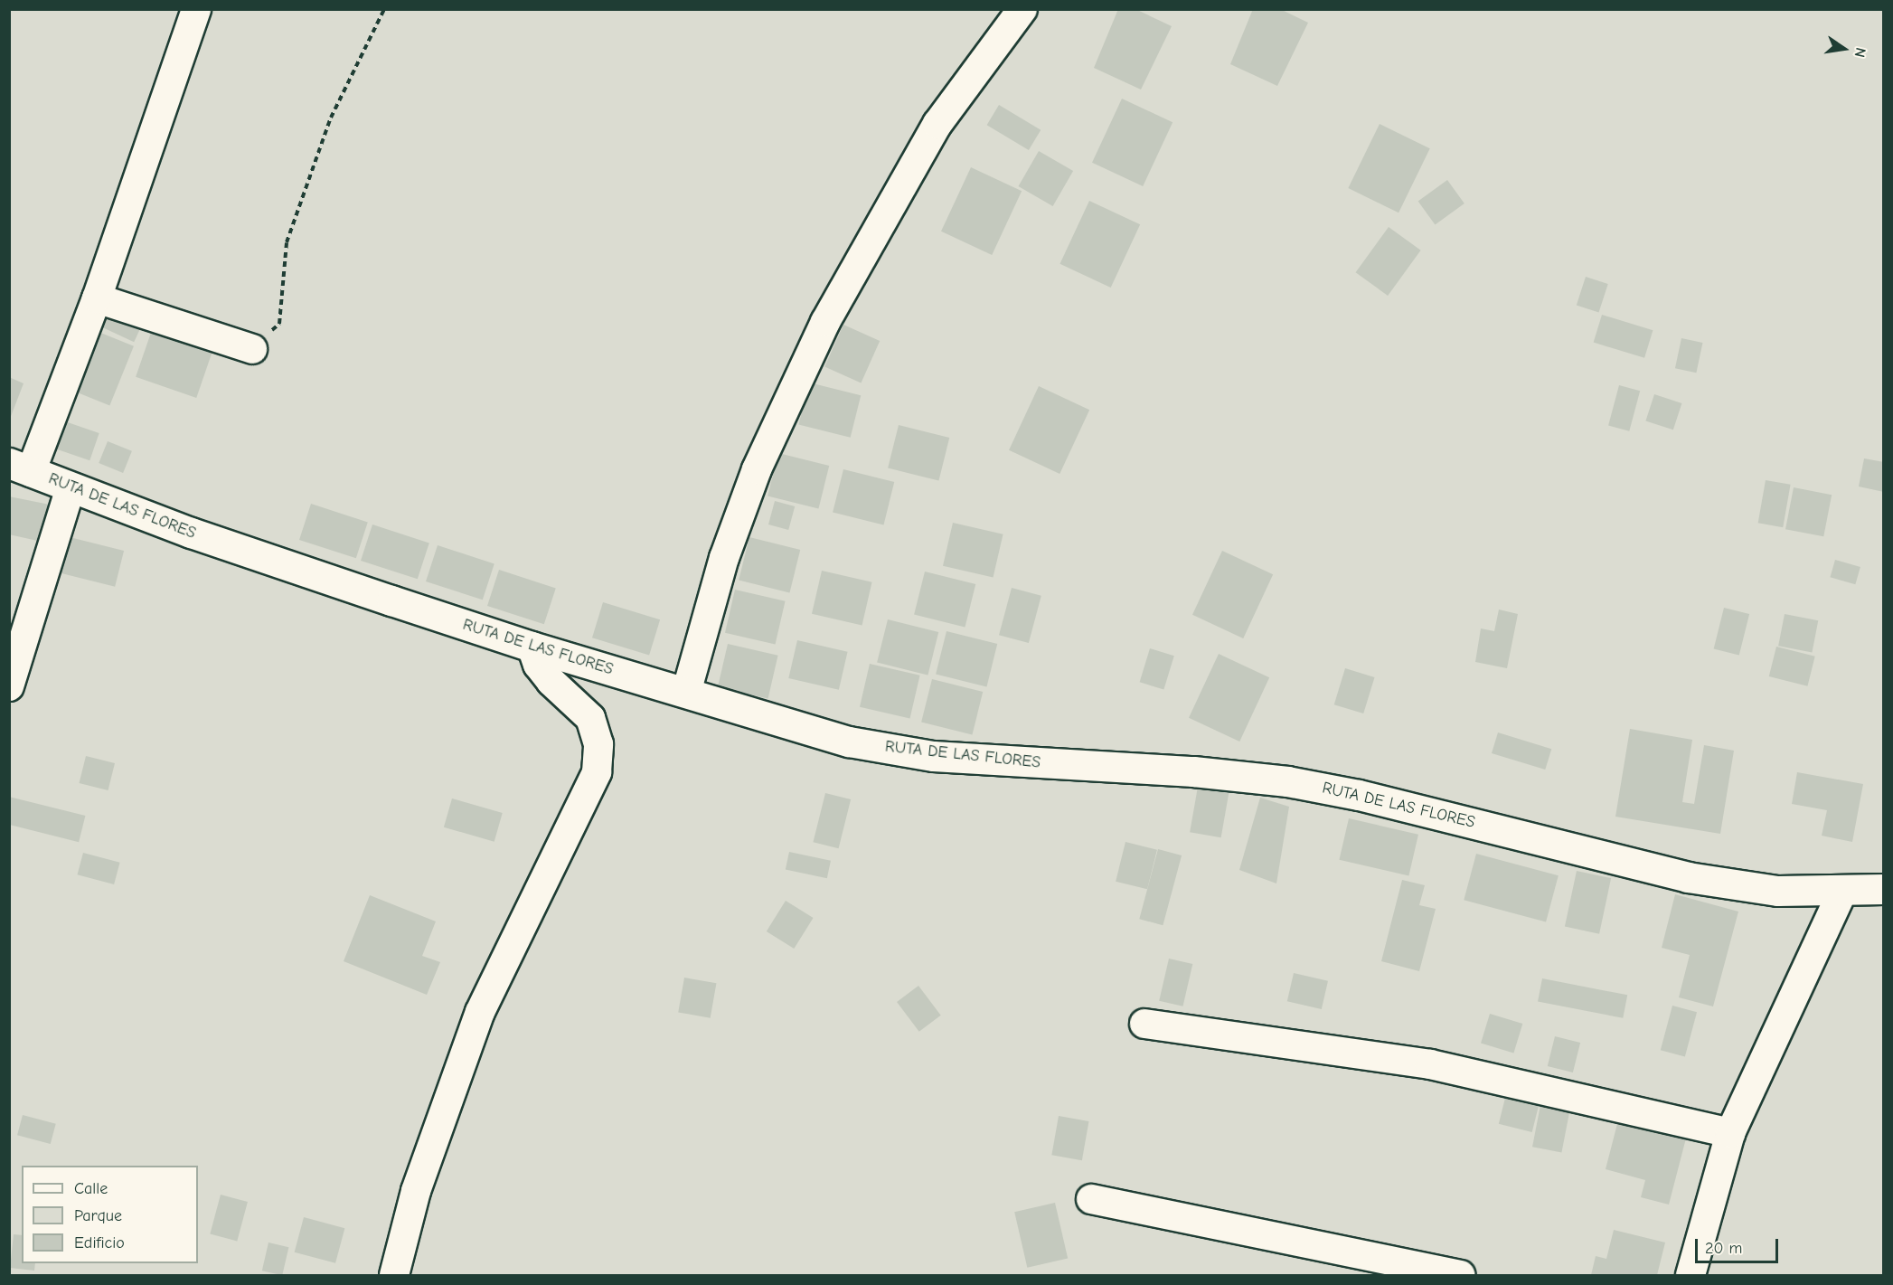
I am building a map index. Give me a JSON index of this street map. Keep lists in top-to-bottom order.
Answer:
{
  "streets": {
    "main road": ["RUTA DE LAS FLORES"]
  },
  "legend": ["Calle", "Parque", "Edificio"],
  "scale_bar": "20 m",
  "north": "right"
}
